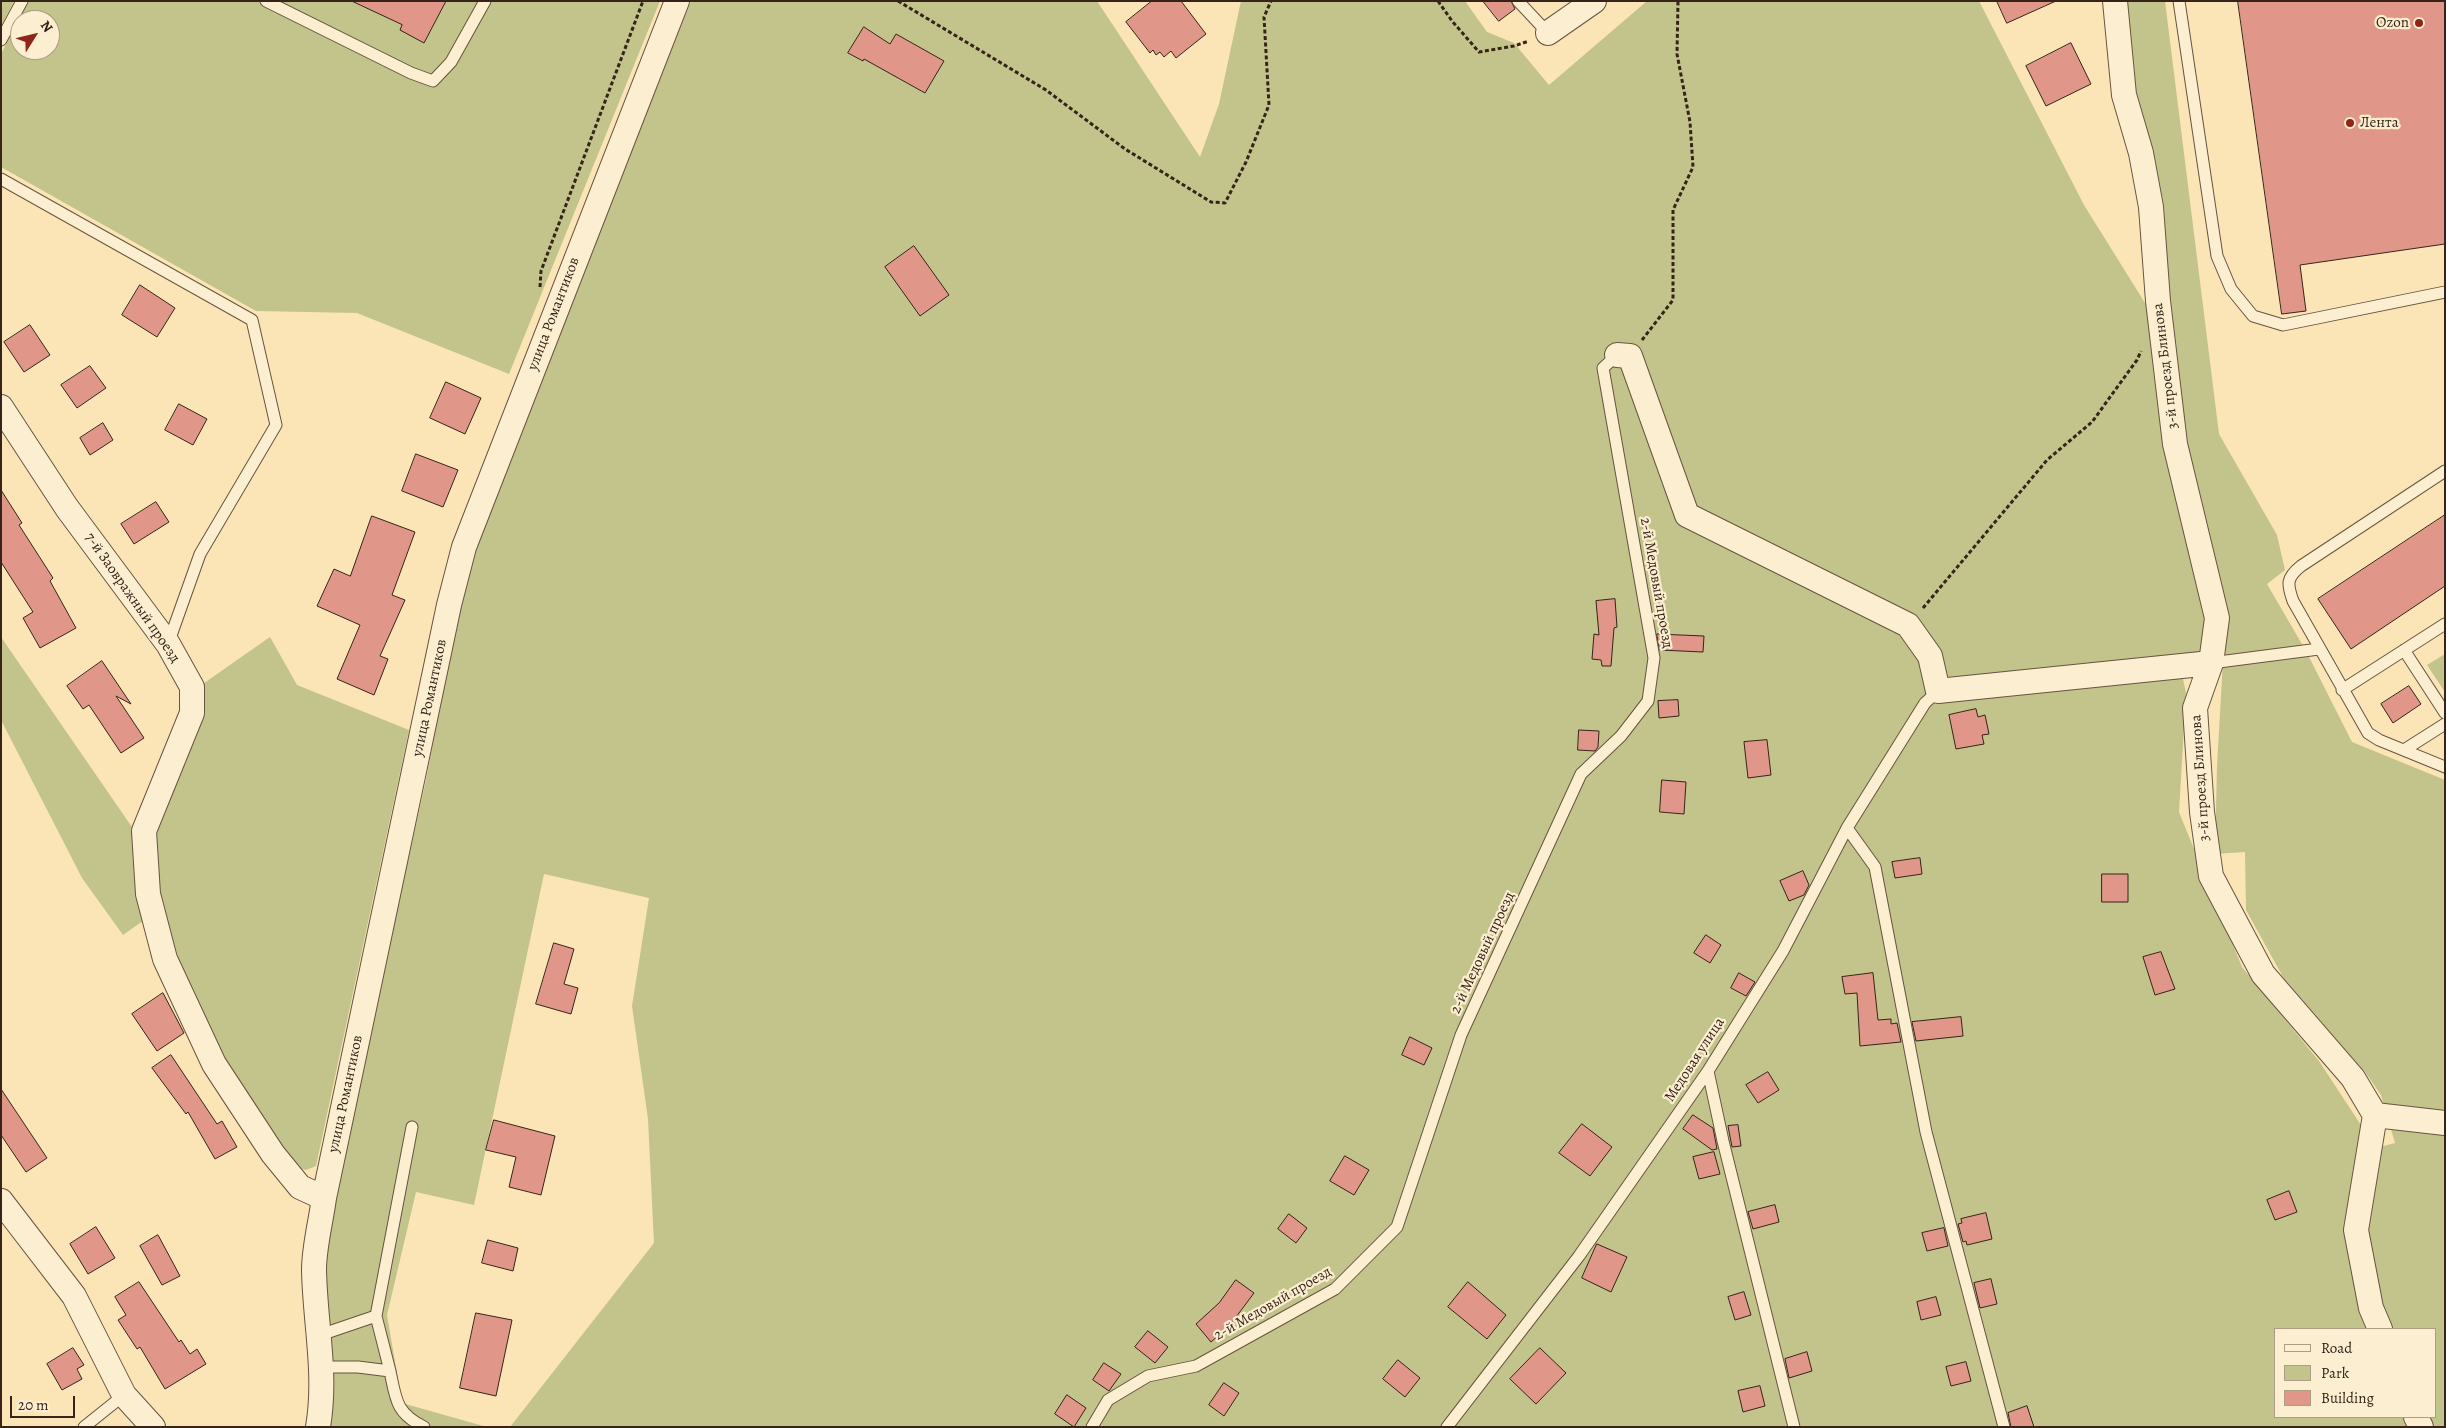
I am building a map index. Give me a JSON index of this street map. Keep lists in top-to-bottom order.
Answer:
{
  "streets": {
    "street": ["улица Романтиков", "3-й проезд Блинова", "7-й Заовражный проезд"],
    "lane": ["2-й Медовый проезд", "Медовая улица"]
  },
  "crossings": [
    ["улица Романтиков", "7-й Заовражный проезд"]
  ],
  "places": ["Ozon", "Лента"],
  "legend": ["Road", "Park", "Building"],
  "scale_bar": "20 m",
  "north": "top right"
}
